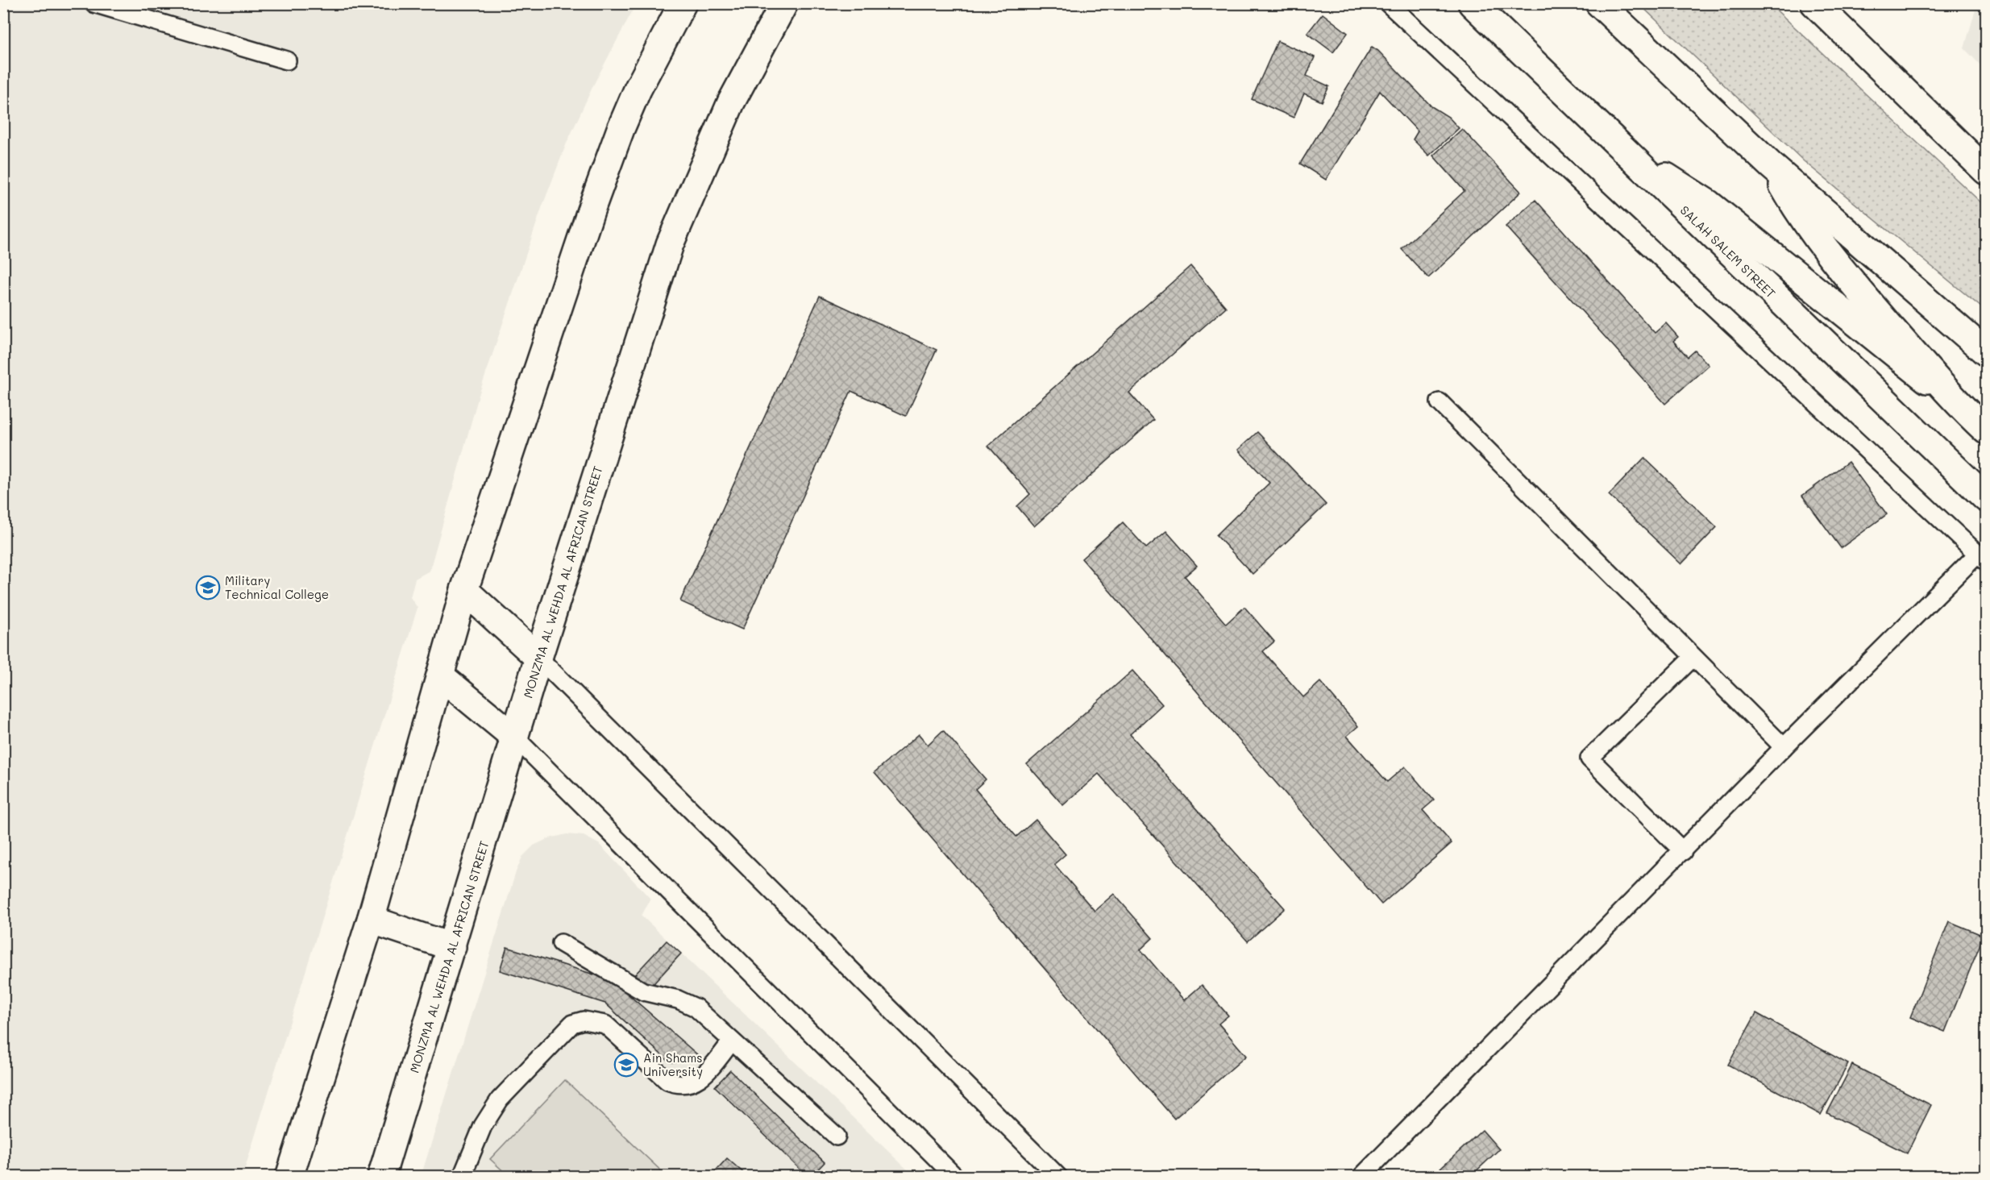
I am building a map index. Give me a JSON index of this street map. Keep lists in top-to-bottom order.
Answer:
{
  "streets": {
    "main road": ["SALAH SALEM STREET", "MONZMA AL WEHDA AL AFRICAN STREET"]
  },
  "places": {
    "school or university": ["Military Technical College", "Ain Shams University"]
  }
}
